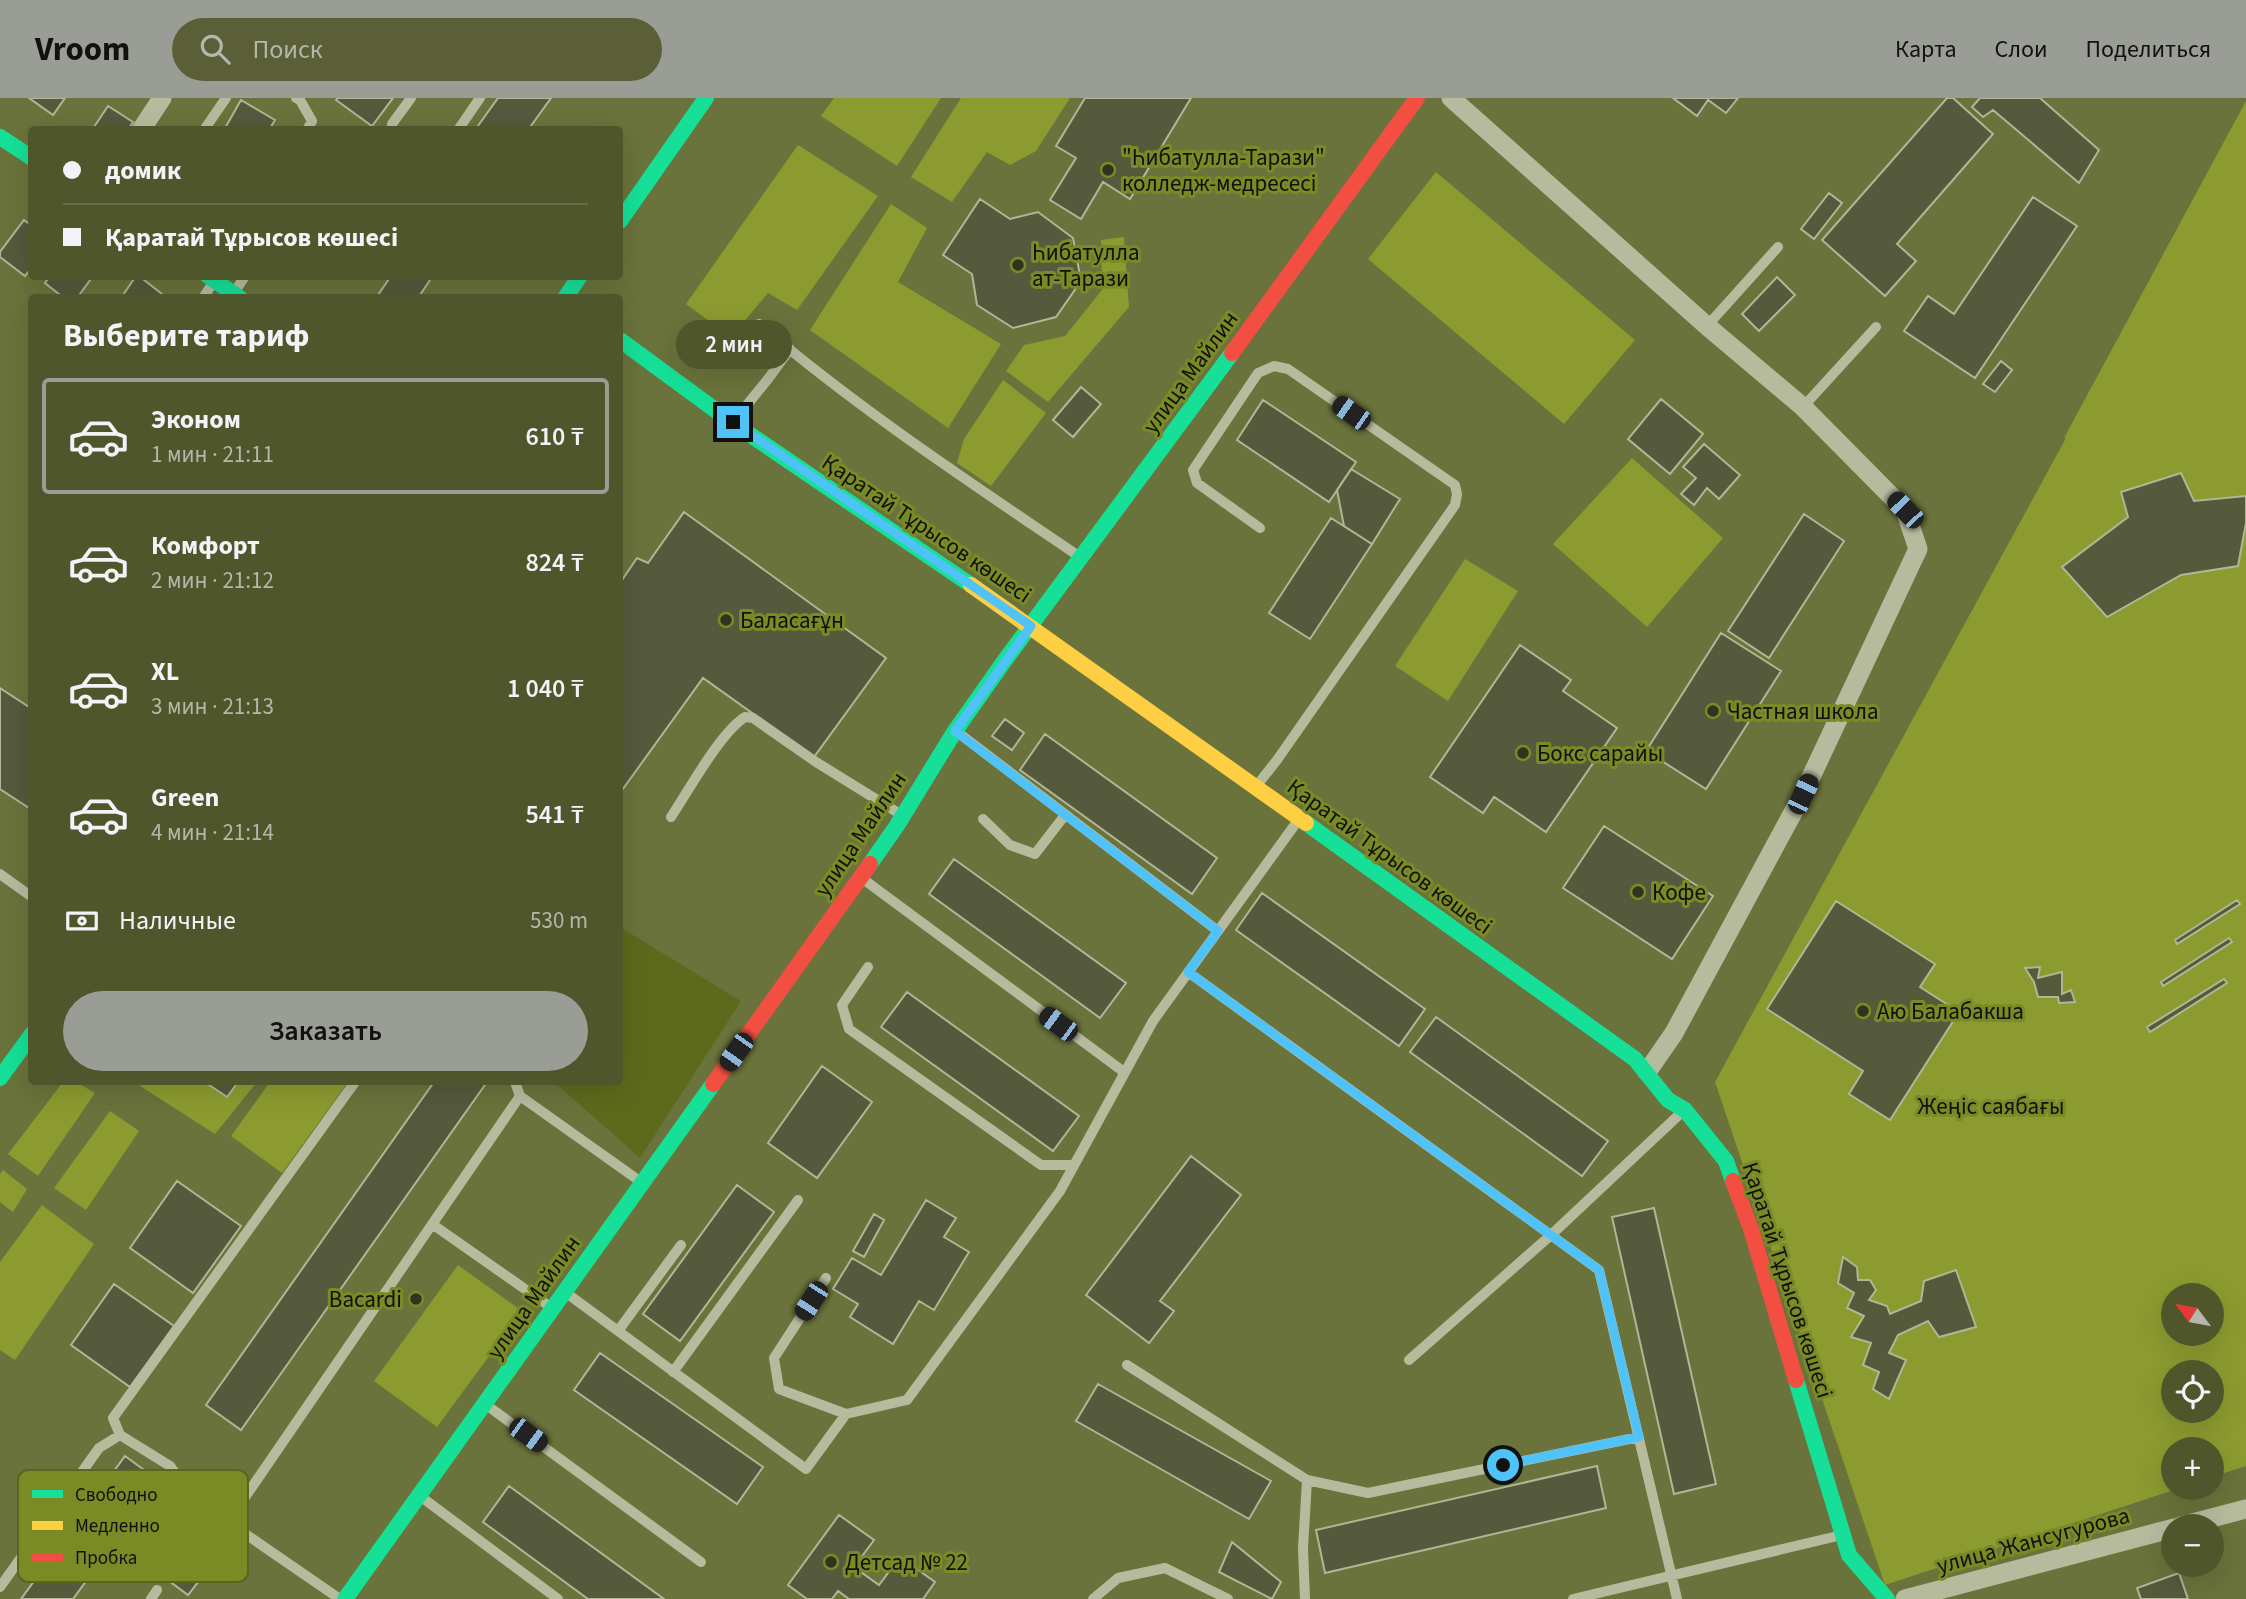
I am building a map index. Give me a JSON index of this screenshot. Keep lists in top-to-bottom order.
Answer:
{
  "streets": {
    "main road": ["улица Майлин", "Қаратай Тұрысов көшесі"],
    "street": ["улица Жансугурова"]
  },
  "crossings": [
    ["улица Майлин", "Қаратай Тұрысов көшесі"]
  ],
  "parks": ["Жеңіс саябағы"],
  "places": [
    "\"Һибатулла-Тарази\" колледж-медресесі",
    "Һибатулла ат-Тарази",
    "Баласағұн",
    "Частная школа",
    "Бокс сарайы",
    "Кофе",
    "Аю Балабакша",
    "Bacardi",
    "Детсад № 22"
  ],
  "legend": ["Свободно", "Медленно", "Пробка"],
  "north": "top left",
  "page": {
    "header": "Vroom",
    "search": "Поиск",
    "nav": ["Карта", "Слои", "Поделиться"],
    "banner": ["домик", "Қаратай Тұрысов көшесі"],
    "heading": "Выберите тариф",
    "bubble": "2 мин",
    "list": [
      {
        "name": "Эконом",
        "note": "1 мин · 21:11",
        "value": "610 ₸"
      },
      {
        "name": "Комфорт",
        "note": "2 мин · 21:12",
        "value": "824 ₸"
      },
      {
        "name": "XL",
        "note": "3 мин · 21:13",
        "value": "1 040 ₸"
      },
      {
        "name": "Green",
        "note": "4 мин · 21:14",
        "value": "541 ₸"
      }
    ],
    "pay": ["Наличные", "530 m"],
    "buttons": "Заказать",
    "map_buttons": ["+", "−"]
  }
}
